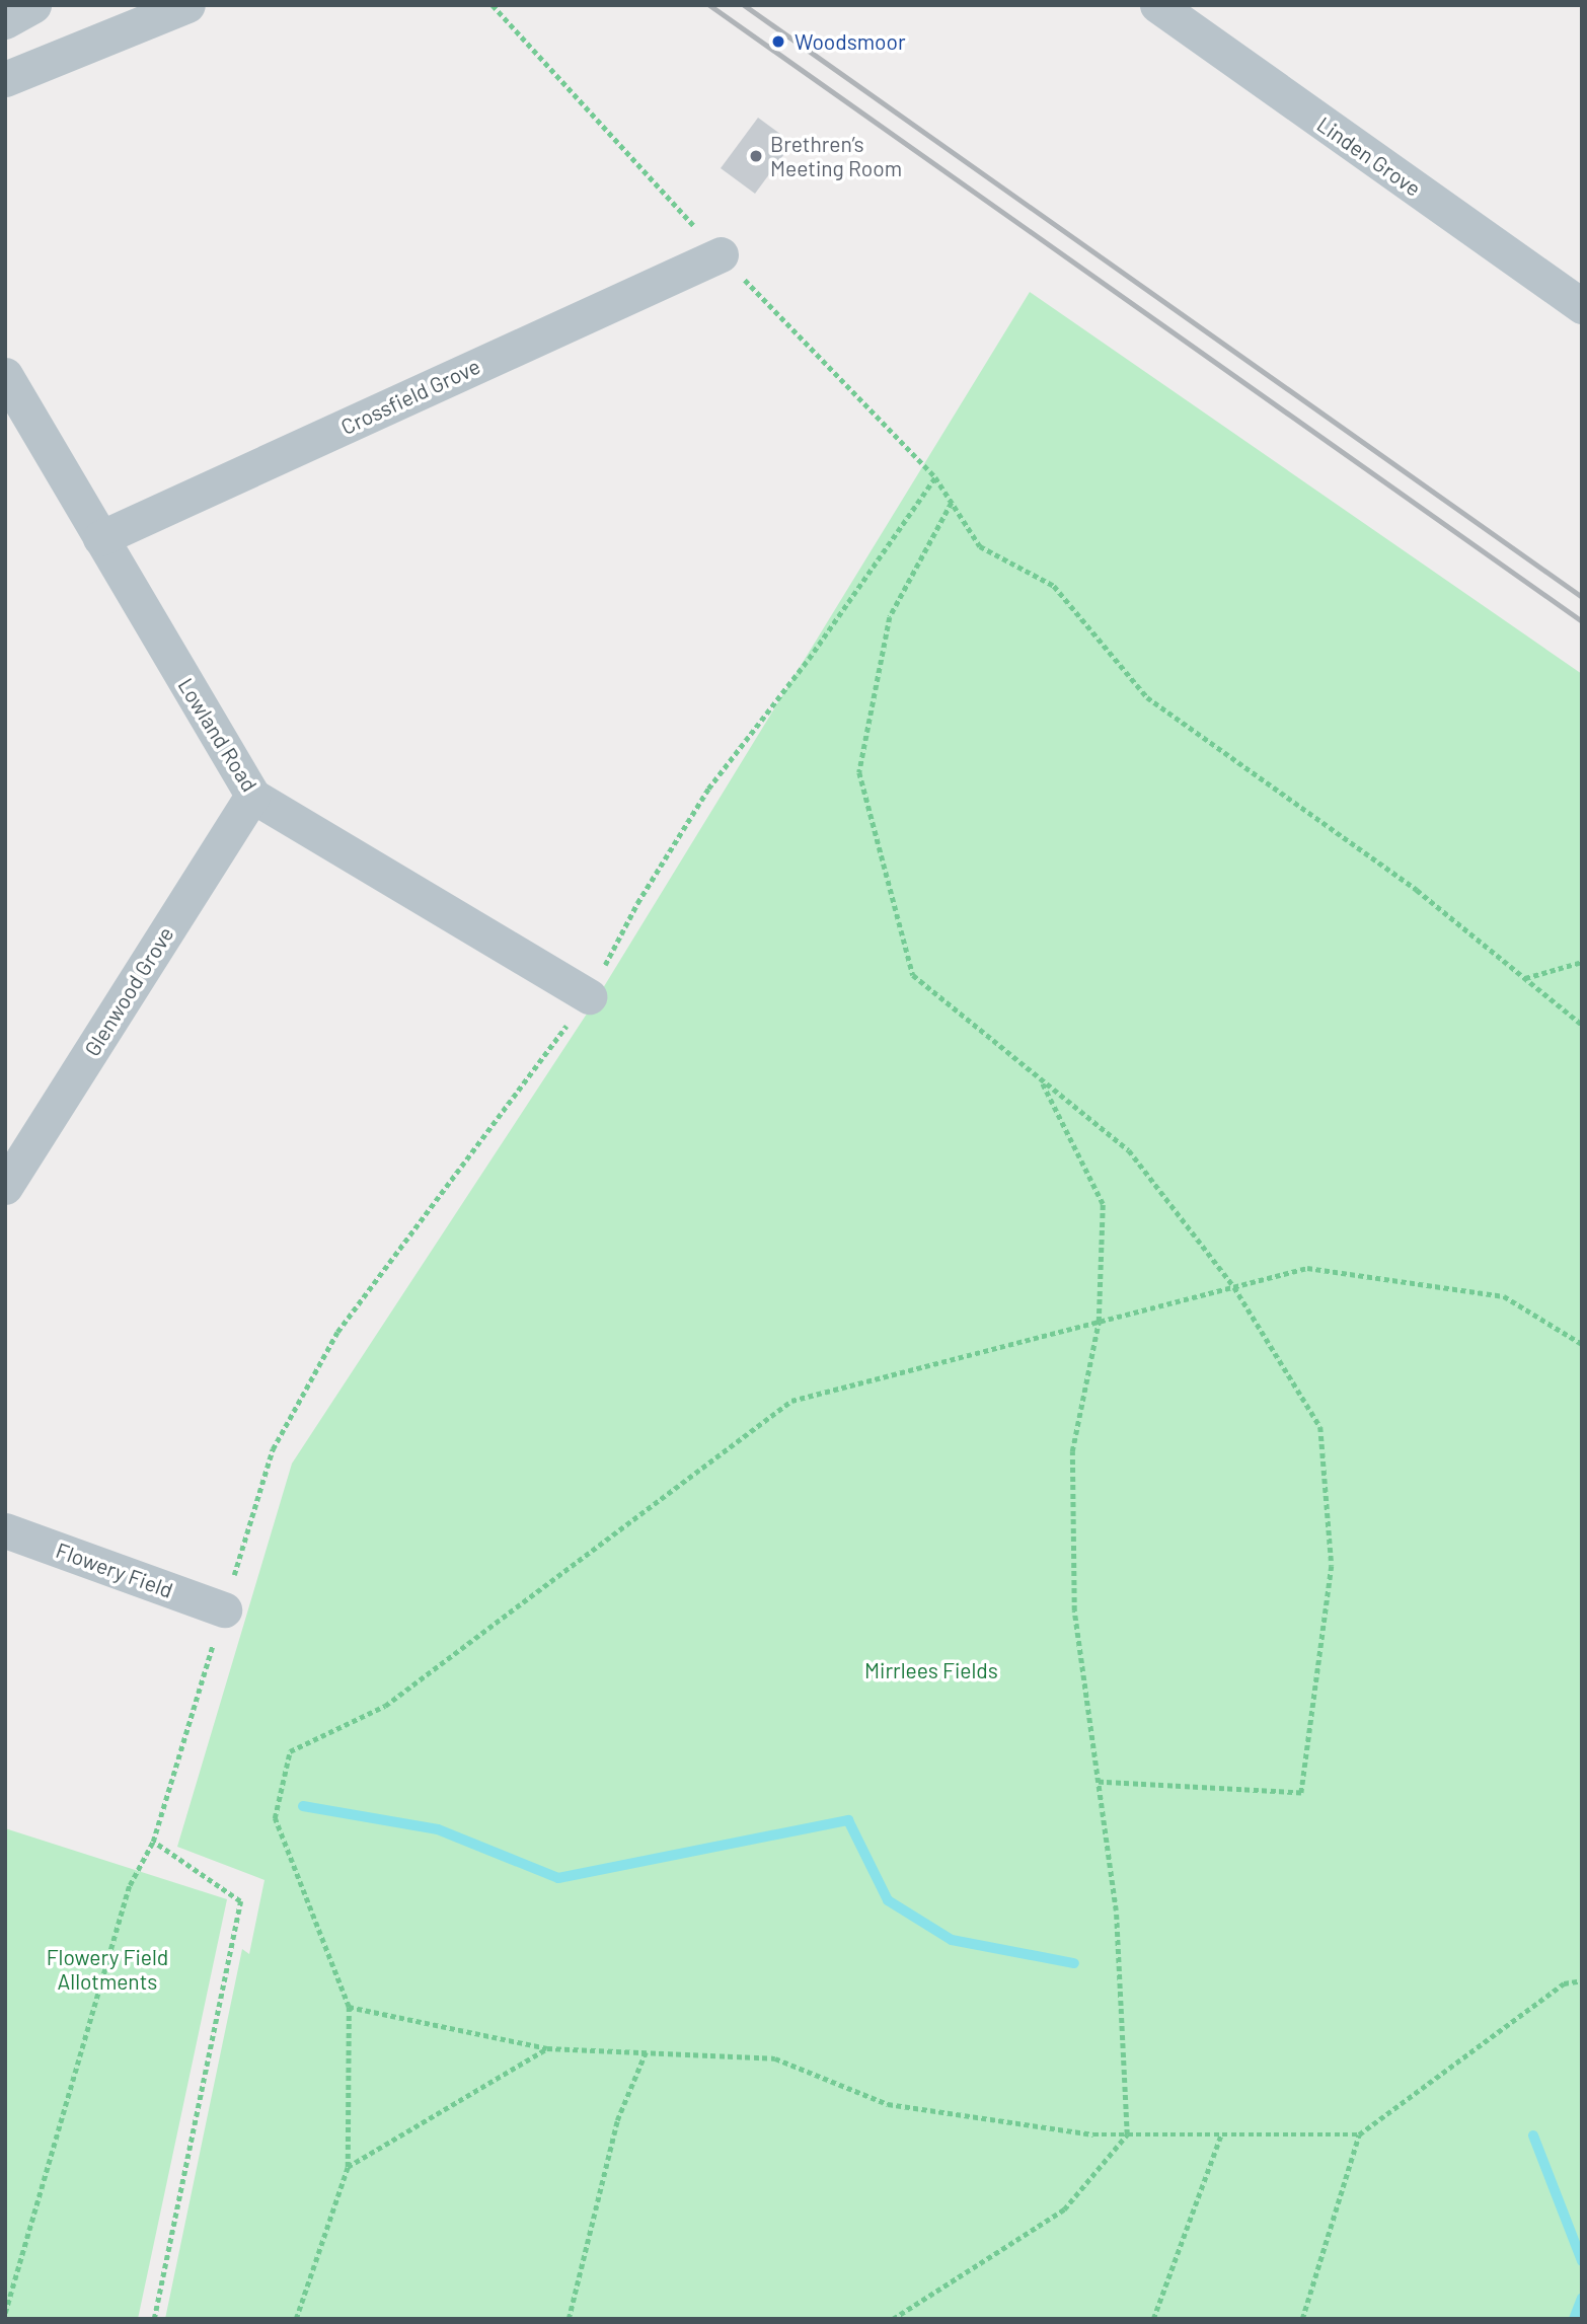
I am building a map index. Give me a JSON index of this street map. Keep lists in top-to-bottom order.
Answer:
{
  "streets": {
    "street": [
      "Linden Grove",
      "Crossfield Grove",
      "Lowland Road",
      "Glenwood Grove",
      "Flowery Field"
    ]
  },
  "crossings": [
    ["Crossfield Grove", "Lowland Road"],
    ["Lowland Road", "Glenwood Grove"]
  ],
  "parks": ["Mirrlees Fields", "Flowery Field Allotments"],
  "places": ["Woodsmoor", "Brethren’s Meeting Room"]
}
